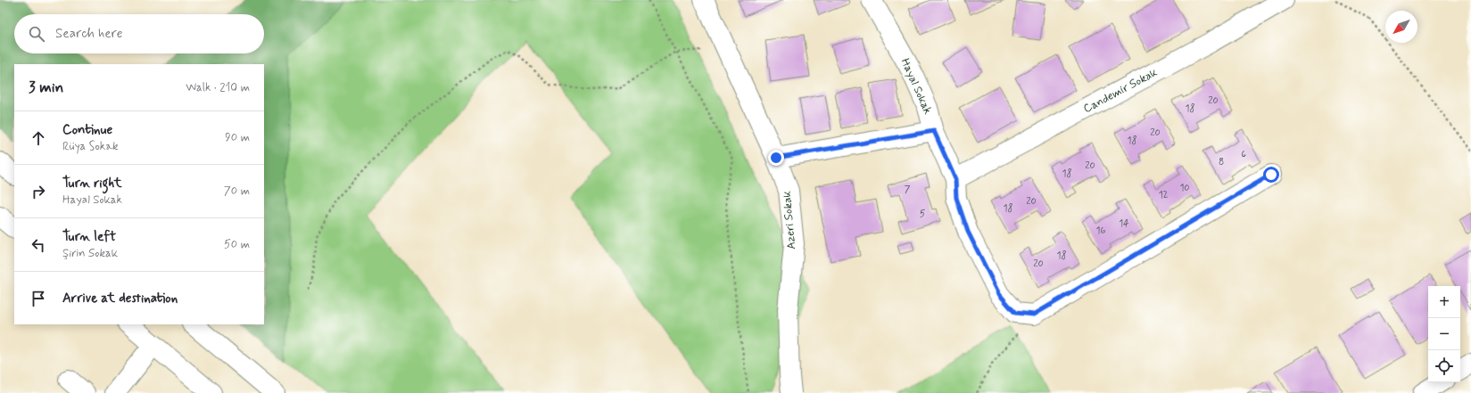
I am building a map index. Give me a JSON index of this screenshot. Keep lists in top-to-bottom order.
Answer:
{
  "streets": {
    "main road": ["Hayal Sokak", "Candemir Sokak", "Azeri Sokak"]
  },
  "crossings": [
    ["Hayal Sokak", "Candemir Sokak"]
  ],
  "house_numbers": [
    "20",
    "18",
    "20",
    "18",
    "6",
    "8",
    "20",
    "18",
    "10",
    "7",
    "12",
    "20",
    "18",
    "5",
    "14",
    "16",
    "18",
    "20"
  ],
  "north": "bottom left",
  "page": {
    "search": "Search here",
    "heading": ["3 min", "Walk · 210 m"],
    "list": [
      ["Continue", "Rüya Sokak", "90 m"],
      ["Turn right", "Hayal Sokak", "70 m"],
      ["Turn left", "Şirin Sokak", "50 m"],
      "Arrive at destination"
    ],
    "map_buttons": ["+", "−"]
  }
}
